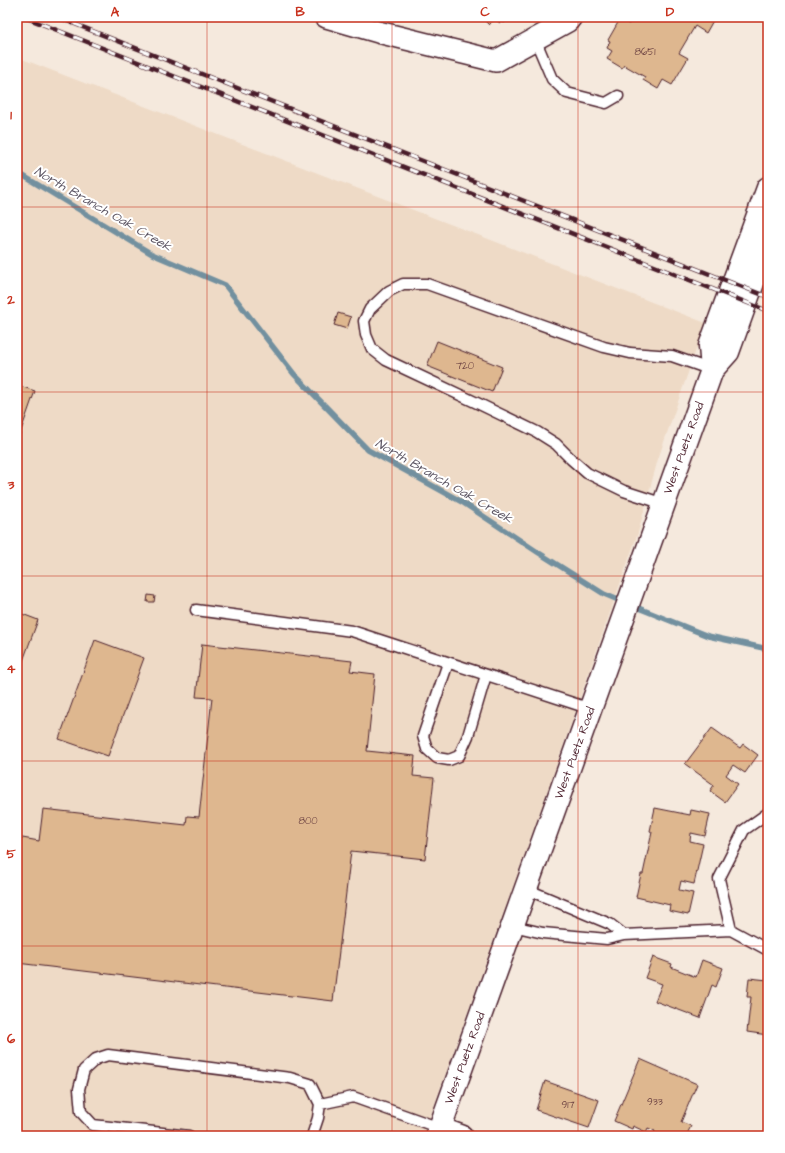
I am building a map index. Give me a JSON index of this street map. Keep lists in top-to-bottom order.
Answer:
{
  "streets": {
    "street": ["West Puetz Road"]
  },
  "water": ["North Branch Oak Creek"],
  "house_numbers": [
    "8651",
    "720",
    "800",
    "933",
    "917"
  ],
  "grid": {
    "columns": [
      "A",
      "B",
      "C",
      "D"
    ],
    "rows": [
      "1",
      "2",
      "3",
      "4",
      "5",
      "6"
    ]
  }
}
